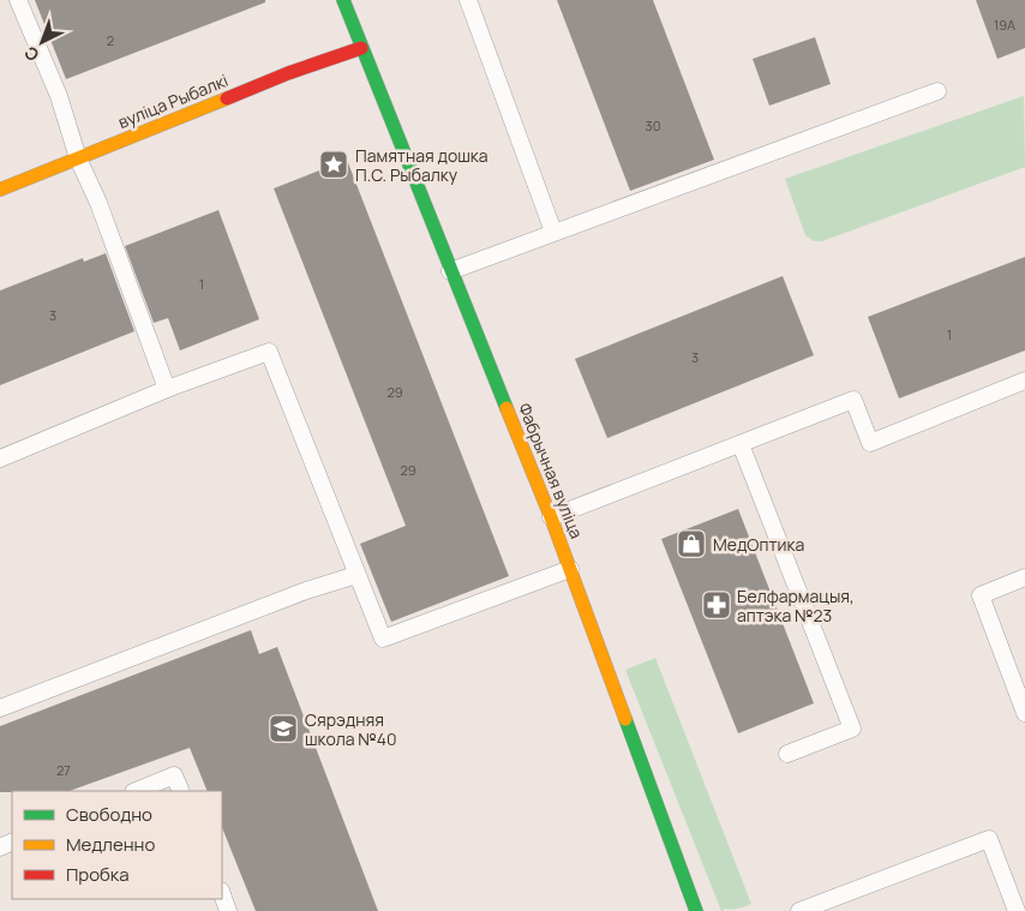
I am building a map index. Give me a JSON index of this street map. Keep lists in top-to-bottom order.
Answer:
{
  "streets": {
    "street": ["вуліца Рыбалкі", "Фабрычная вуліца"]
  },
  "crossings": [
    ["вуліца Рыбалкі", "Фабрычная вуліца"]
  ],
  "places": {
    "place": ["Памятная дошка П.С. Рыбалку"],
    "shop": ["МедОптика"],
    "pharmacy": ["Белфармацыя, аптэка №23"],
    "school or university": ["Сярэдняя школа №40"]
  },
  "house_numbers": [
    "19А",
    "2",
    "30",
    "1",
    "3",
    "1",
    "3",
    "29",
    "29",
    "27"
  ],
  "legend": ["Свободно", "Медленно", "Пробка"],
  "north": "bottom left"
}
